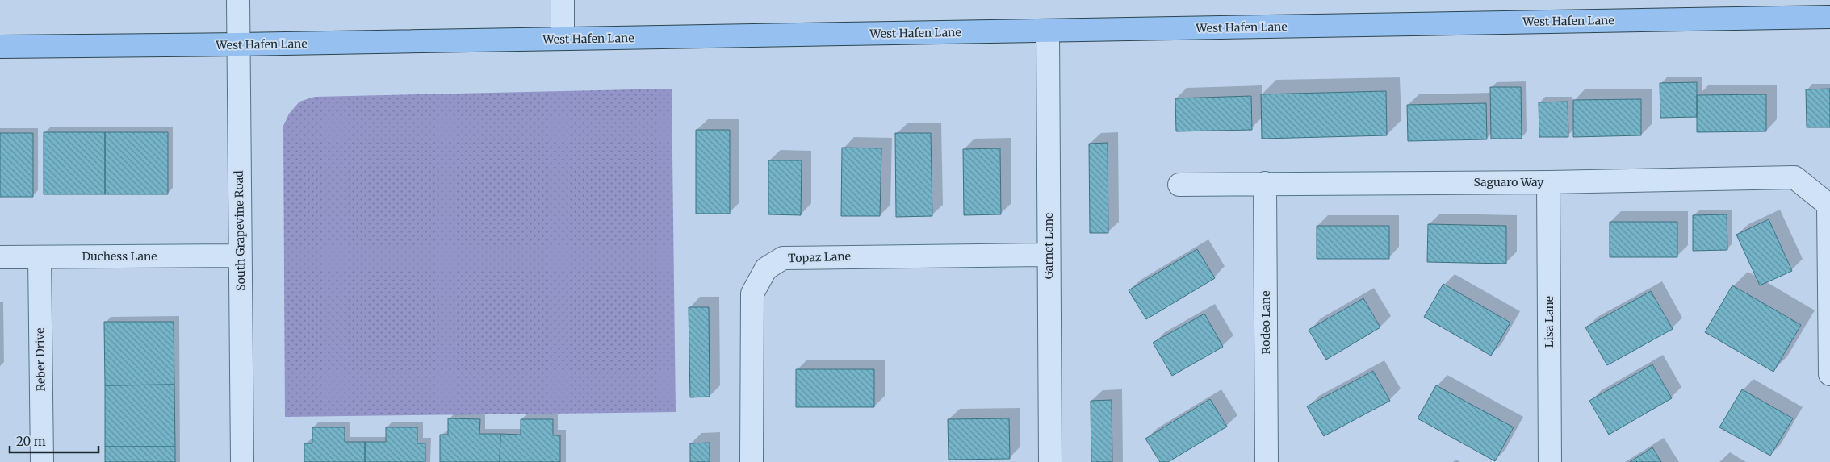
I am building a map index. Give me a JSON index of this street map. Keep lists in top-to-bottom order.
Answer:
{
  "streets": {
    "main road": ["West Hafen Lane"],
    "street": [
      "Saguaro Way",
      "South Grapevine Road",
      "Garnet Lane",
      "Duchess Lane",
      "Topaz Lane",
      "Lisa Lane",
      "Rodeo Lane",
      "Reber Drive"
    ]
  },
  "crossings": [
    ["West Hafen Lane", "South Grapevine Road"],
    ["West Hafen Lane", "Garnet Lane"],
    ["Saguaro Way", "Lisa Lane"],
    ["Saguaro Way", "Rodeo Lane"],
    ["South Grapevine Road", "Duchess Lane"],
    ["Garnet Lane", "Topaz Lane"],
    ["Duchess Lane", "Reber Drive"]
  ],
  "scale_bar": "20 m"
}
